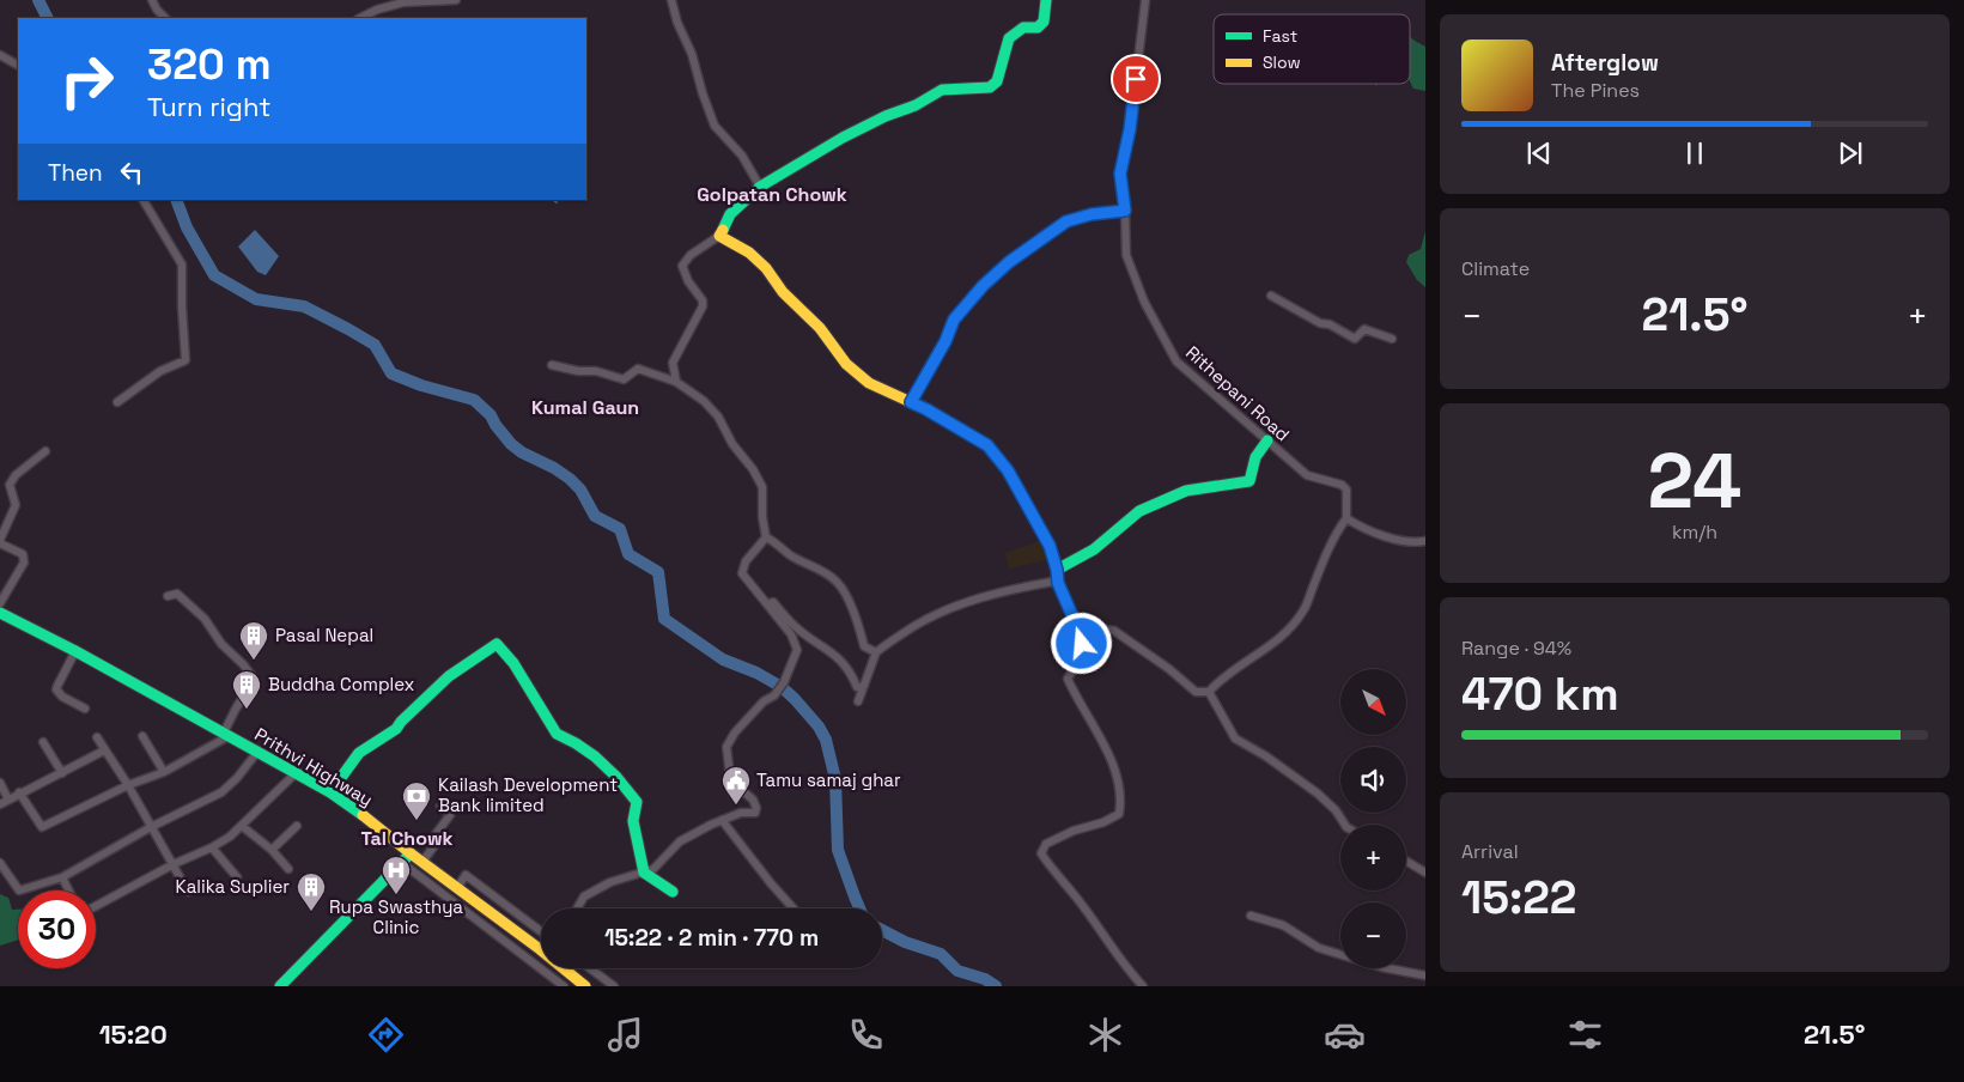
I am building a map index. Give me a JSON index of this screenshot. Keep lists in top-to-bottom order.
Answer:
{
  "streets": {
    "main road": ["Prithvi Highway"],
    "street": ["Rithepani Road"]
  },
  "districts": ["Golpatan Chowk", "Kumal Gaun", "Tal Chowk"],
  "places": {
    "building": ["Pasal Nepal", "Buddha Complex", "Kalika Suplier"],
    "public building": ["Tamu samaj ghar"],
    "bank": ["Kailash Development Bank limited"],
    "hospital": ["Rupa Swasthya Clinic"]
  },
  "legend": ["Fast", "Slow"],
  "north": "bottom right",
  "page": {
    "turn": ["320 m", "Turn right"],
    "song": ["Afterglow", "The Pines"],
    "then": "Then",
    "tile": [
      "Climate",
      ["24", "km/h"],
      ["Range · 94%", "470 km"],
      ["Arrival", "15:22"]
    ],
    "heat": ["−", "21.5°", "+"],
    "map_buttons": ["+", "−"],
    "limit": "30",
    "trip": "15:22 · 2 min · 770 m",
    "tabs": ["15:20", "21.5°"]
  }
}
